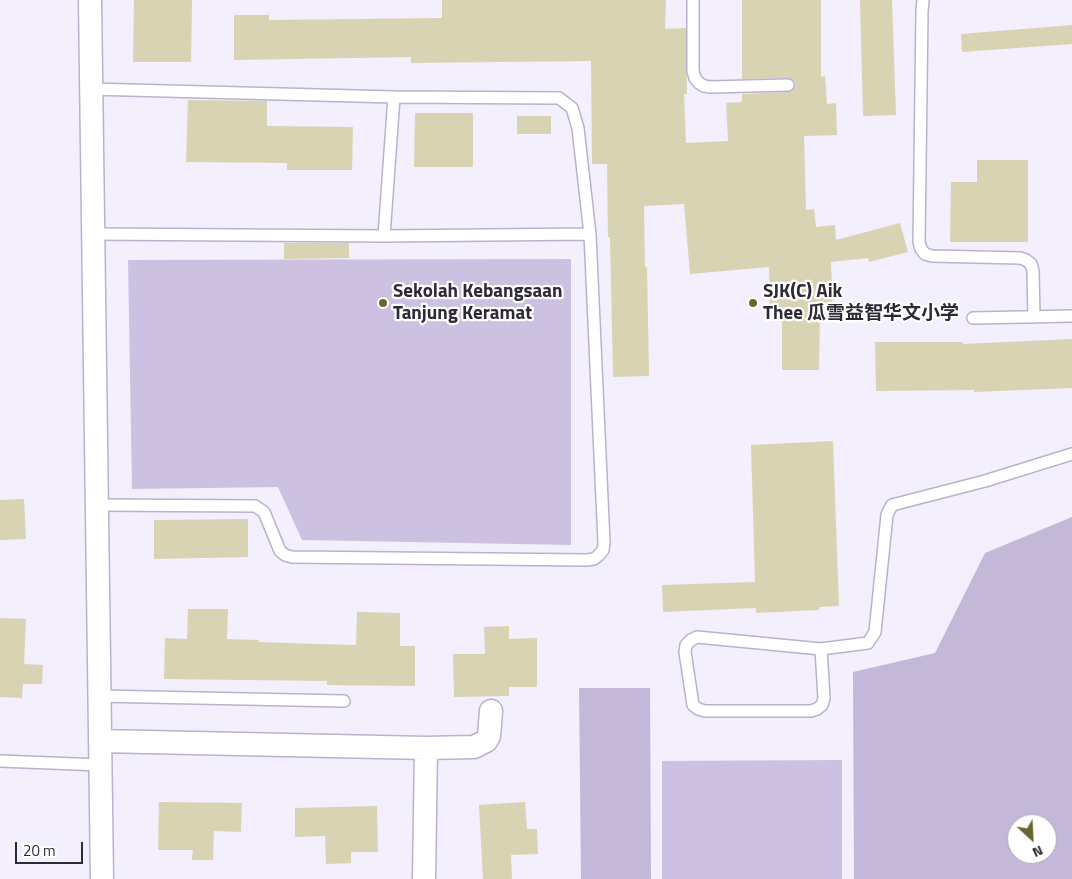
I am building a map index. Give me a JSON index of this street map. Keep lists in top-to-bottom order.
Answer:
{
  "places": ["Sekolah Kebangsaan Tanjung Keramat", "SJK(C) Aik Thee 瓜雪益智华文小学"],
  "scale_bar": "20 m",
  "north": "bottom right"
}
